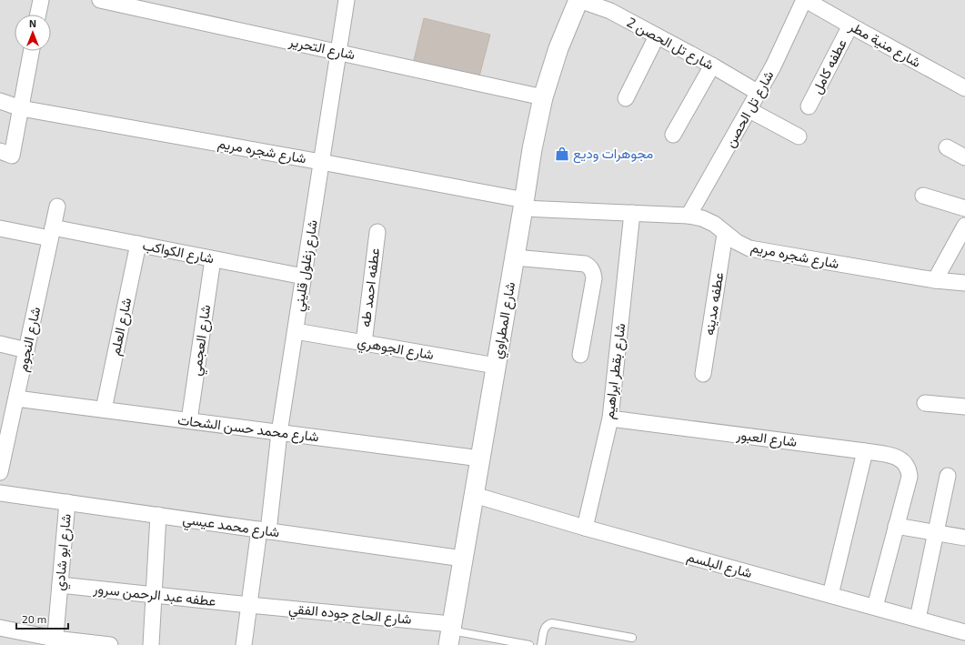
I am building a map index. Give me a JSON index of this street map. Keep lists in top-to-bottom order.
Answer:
{
  "streets": {
    "street": [
      "شارع تل الحصن 2",
      "شارع منية مطر",
      "شارع التحرير",
      "عطفه كامل",
      "شارع تل الحصن",
      "شارع شجره مريم",
      "شارع الكواكب",
      "شارع زغلول قليني",
      "عطفه احمد طه",
      "عطفه مدينه",
      "شارع المطراوي",
      "شارع العلم",
      "شارع النجوم",
      "شارع العجمي",
      "شارع الجوهري",
      "شارع بقطر ابراهيم",
      "شارع محمد حسن الشحات",
      "شارع العبور",
      "شارع محمد عيسي",
      "شارع ابو شادي",
      "شارع البلسم",
      "عطفه عبد الرحمن سرور",
      "شارع الحاج جوده الفقي"
    ]
  },
  "crossings": [
    ["شارع تل الحصن 2", "شارع تل الحصن"],
    ["شارع تل الحصن 2", "شارع المطراوي"],
    ["شارع منية مطر", "عطفه كامل"],
    ["شارع منية مطر", "شارع تل الحصن"],
    ["شارع التحرير", "شارع زغلول قليني"],
    ["شارع التحرير", "شارع المطراوي"],
    ["شارع تل الحصن", "شارع شجره مريم"],
    ["شارع شجره مريم", "شارع زغلول قليني"],
    ["شارع شجره مريم", "عطفه مدينه"],
    ["شارع شجره مريم", "شارع المطراوي"],
    ["شارع شجره مريم", "شارع بقطر ابراهيم"],
    ["شارع الكواكب", "شارع زغلول قليني"],
    ["شارع الكواكب", "شارع العلم"],
    ["شارع الكواكب", "شارع النجوم"],
    ["شارع الكواكب", "شارع العجمي"],
    ["شارع زغلول قليني", "شارع الجوهري"],
    ["شارع زغلول قليني", "شارع محمد حسن الشحات"],
    ["شارع زغلول قليني", "شارع محمد عيسي"],
    ["شارع زغلول قليني", "عطفه عبد الرحمن سرور"],
    ["شارع زغلول قليني", "شارع الحاج جوده الفقي"],
    ["عطفه احمد طه", "شارع الجوهري"],
    ["شارع المطراوي", "شارع الجوهري"],
    ["شارع المطراوي", "شارع محمد حسن الشحات"],
    ["شارع المطراوي", "شارع محمد عيسي"],
    ["شارع المطراوي", "شارع البلسم"],
    ["شارع المطراوي", "شارع الحاج جوده الفقي"],
    ["شارع العلم", "شارع محمد حسن الشحات"],
    ["شارع النجوم", "شارع محمد حسن الشحات"],
    ["شارع العجمي", "شارع محمد حسن الشحات"],
    ["شارع بقطر ابراهيم", "شارع العبور"],
    ["شارع بقطر ابراهيم", "شارع البلسم"],
    ["شارع محمد عيسي", "شارع ابو شادي"],
    ["شارع ابو شادي", "عطفه عبد الرحمن سرور"],
    ["عطفه عبد الرحمن سرور", "شارع الحاج جوده الفقي"]
  ],
  "places": {
    "shop": ["مجوهرات وديع"]
  },
  "scale_bar": "20 m",
  "north": "top"
}
